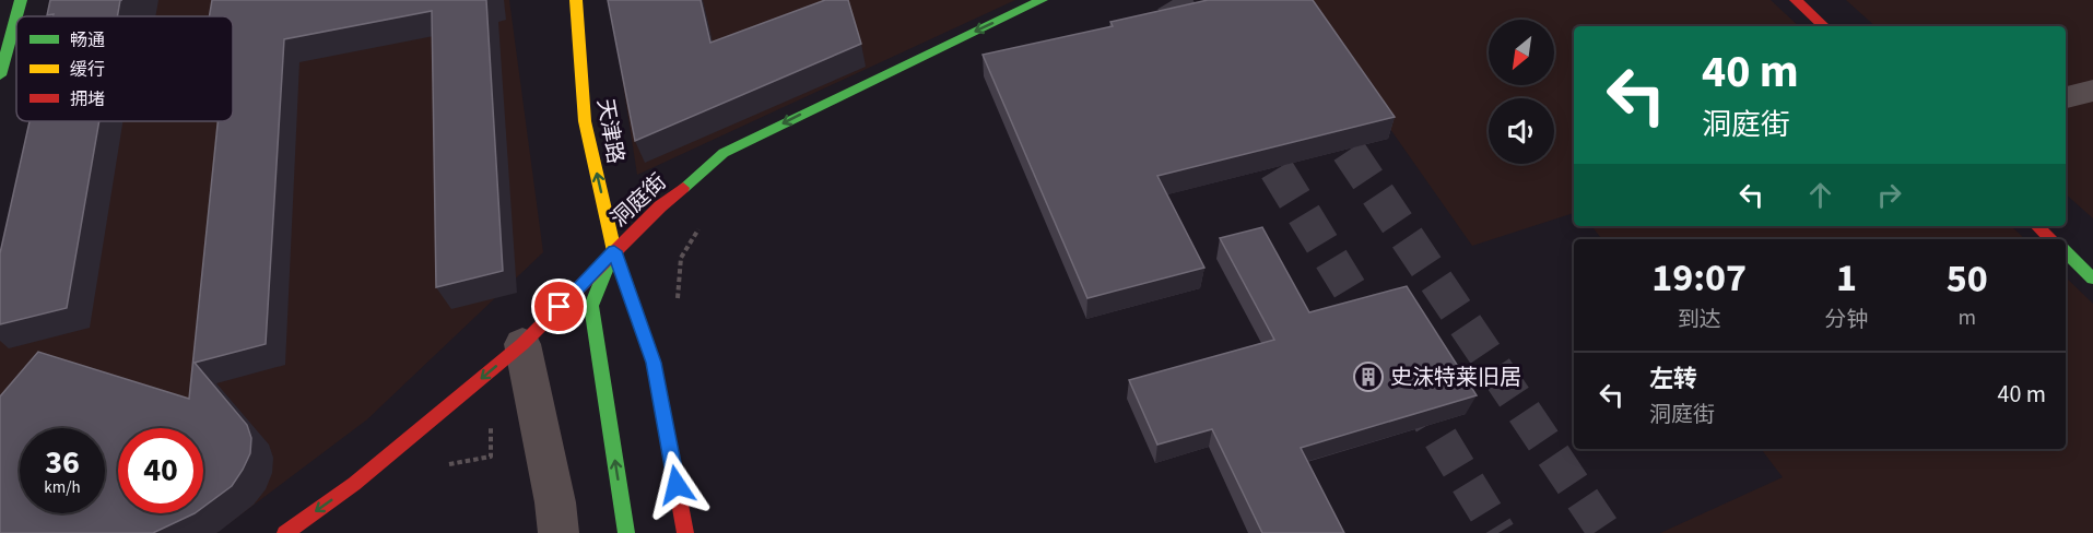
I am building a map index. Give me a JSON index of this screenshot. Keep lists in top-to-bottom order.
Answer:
{
  "streets": {
    "street": ["天津路", "洞庭街"]
  },
  "crossings": [
    ["天津路", "洞庭街"]
  ],
  "one_way": ["天津路", "洞庭街"],
  "places": {
    "building": ["史沫特莱旧居"]
  },
  "legend": ["畅通", "缓行", "拥堵"],
  "north": "bottom left",
  "page": {
    "turn": ["40 m", "洞庭街"],
    "eta": [
      "19:07",
      "到达",
      "1",
      "分钟",
      "50",
      "m"
    ],
    "list": [
      {
        "name": "左转",
        "note": "洞庭街",
        "value": "40 m"
      }
    ],
    "speed": "36 km/h",
    "limit": "40"
  }
}
